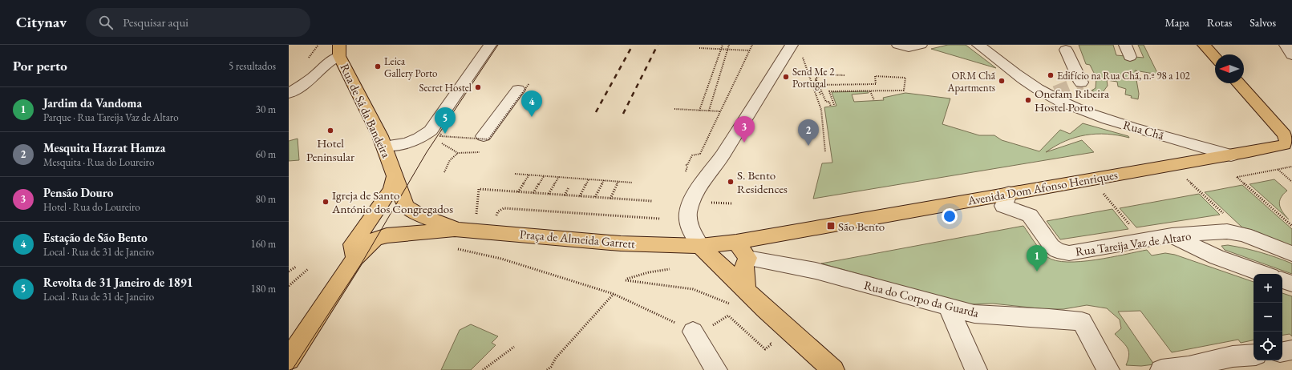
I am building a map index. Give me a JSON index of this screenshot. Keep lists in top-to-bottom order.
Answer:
{
  "streets": {
    "main road": ["Rua de Sá da Bandeira", "Avenida Dom Afonso Henriques", "Praça de Almeida Garrett"],
    "street": ["Rua Chã", "Rua Tareija Vaz de Altaro", "Rua do Corpo da Guarda"]
  },
  "crossings": [
    ["Rua de Sá da Bandeira", "Praça de Almeida Garrett"],
    ["Rua Chã", "Avenida Dom Afonso Henriques"],
    ["Avenida Dom Afonso Henriques", "Praça de Almeida Garrett"],
    ["Avenida Dom Afonso Henriques", "Rua Tareija Vaz de Altaro"]
  ],
  "places": {
    "other": [
      "Leica Gallery Porto",
      "Edifício na Rua Chã, n.º 98 a 102",
      "Send Me 2 Portugal",
      "ORM Chã Apartments",
      "Secret Hostel",
      "Onefam Ribeira Hostel Porto",
      "Hotel Peninsular",
      "S. Bento Residences",
      "Igreja de Santo António dos Congregados"
    ],
    "transit": ["São Bento"]
  },
  "north": "left",
  "page": {
    "header": "Citynav",
    "search": "Pesquisar aqui",
    "nav": ["Mapa", "Rotas", "Salvos"],
    "heading": ["Por perto", "5 resultados"],
    "list": [
      {
        "mark": "1",
        "name": "Jardim da Vandoma",
        "note": "Parque · Rua Tareija Vaz de Altaro",
        "value": "30 m"
      },
      {
        "mark": "2",
        "name": "Mesquita Hazrat Hamza",
        "note": "Mesquita · Rua do Loureiro",
        "value": "60 m"
      },
      {
        "mark": "3",
        "name": "Pensão Douro",
        "note": "Hotel · Rua do Loureiro",
        "value": "80 m"
      },
      {
        "mark": "4",
        "name": "Estação de São Bento",
        "note": "Local · Rua de 31 de Janeiro",
        "value": "160 m"
      },
      {
        "mark": "5",
        "name": "Revolta de 31 Janeiro de 1891",
        "note": "Local · Rua de 31 de Janeiro",
        "value": "180 m"
      }
    ],
    "pins": [
      "4",
      "5",
      "3",
      "2",
      "1"
    ],
    "map_buttons": ["+", "−"]
  }
}
